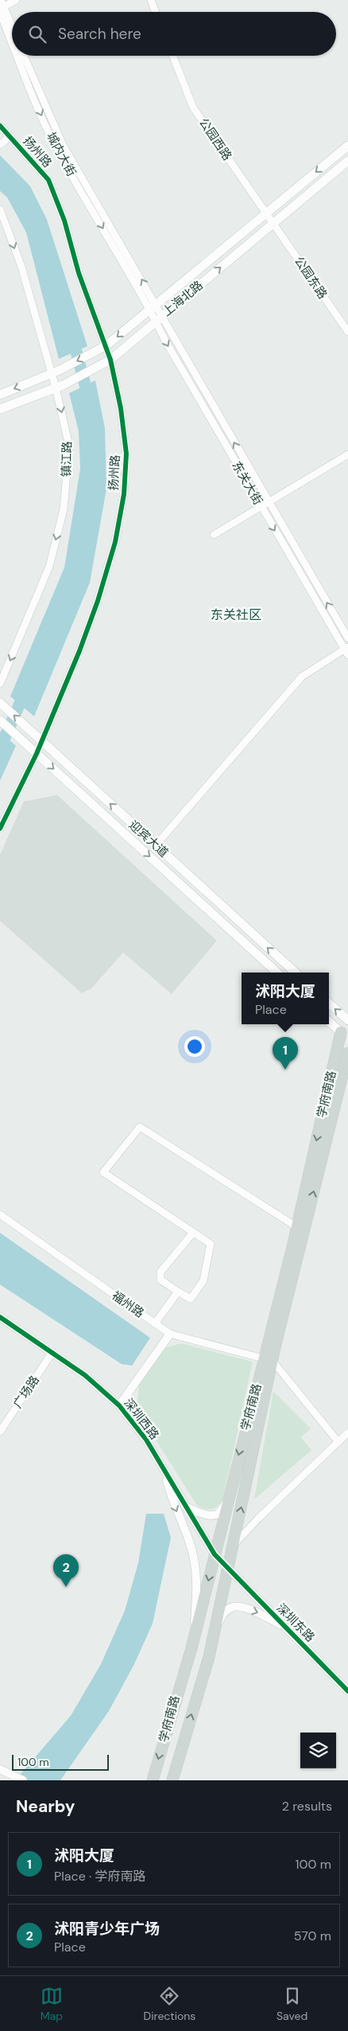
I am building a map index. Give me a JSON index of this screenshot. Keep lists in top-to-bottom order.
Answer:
{
  "streets": {
    "main road": ["上海北路", "迎宾大道", "学府南路"],
    "street": [
      "公园西路",
      "扬州路",
      "城内大街",
      "公园东路",
      "镇江路",
      "东关大街",
      "福州路",
      "广场路",
      "深圳西路",
      "深圳东路"
    ]
  },
  "crossings": [
    ["公园西路", "公园东路"],
    ["公园西路", "上海北路"],
    ["扬州路", "上海北路"],
    ["扬州路", "迎宾大道"],
    ["城内大街", "上海北路"],
    ["城内大街", "东关大街"],
    ["公园东路", "上海北路"],
    ["上海北路", "镇江路"],
    ["上海北路", "东关大街"],
    ["学府南路", "福州路"],
    ["学府南路", "深圳西路"],
    ["学府南路", "深圳东路"],
    ["广场路", "深圳西路"],
    ["深圳西路", "深圳东路"]
  ],
  "one_way": ["镇江路"],
  "districts": ["东关社区"],
  "scale_bar": "100 m",
  "page": {
    "search": "Search here",
    "popup": ["沭阳大厦", "Place"],
    "pins": ["1", "2"],
    "scale": "100 m",
    "heading": ["Nearby", "2 results"],
    "list": [
      {
        "mark": "1",
        "name": "沭阳大厦",
        "note": "Place · 学府南路",
        "value": "100 m"
      },
      {
        "mark": "2",
        "name": "沭阳青少年广场",
        "note": "Place",
        "value": "570 m"
      }
    ],
    "nav": ["Map", "Directions", "Saved"]
  }
}
